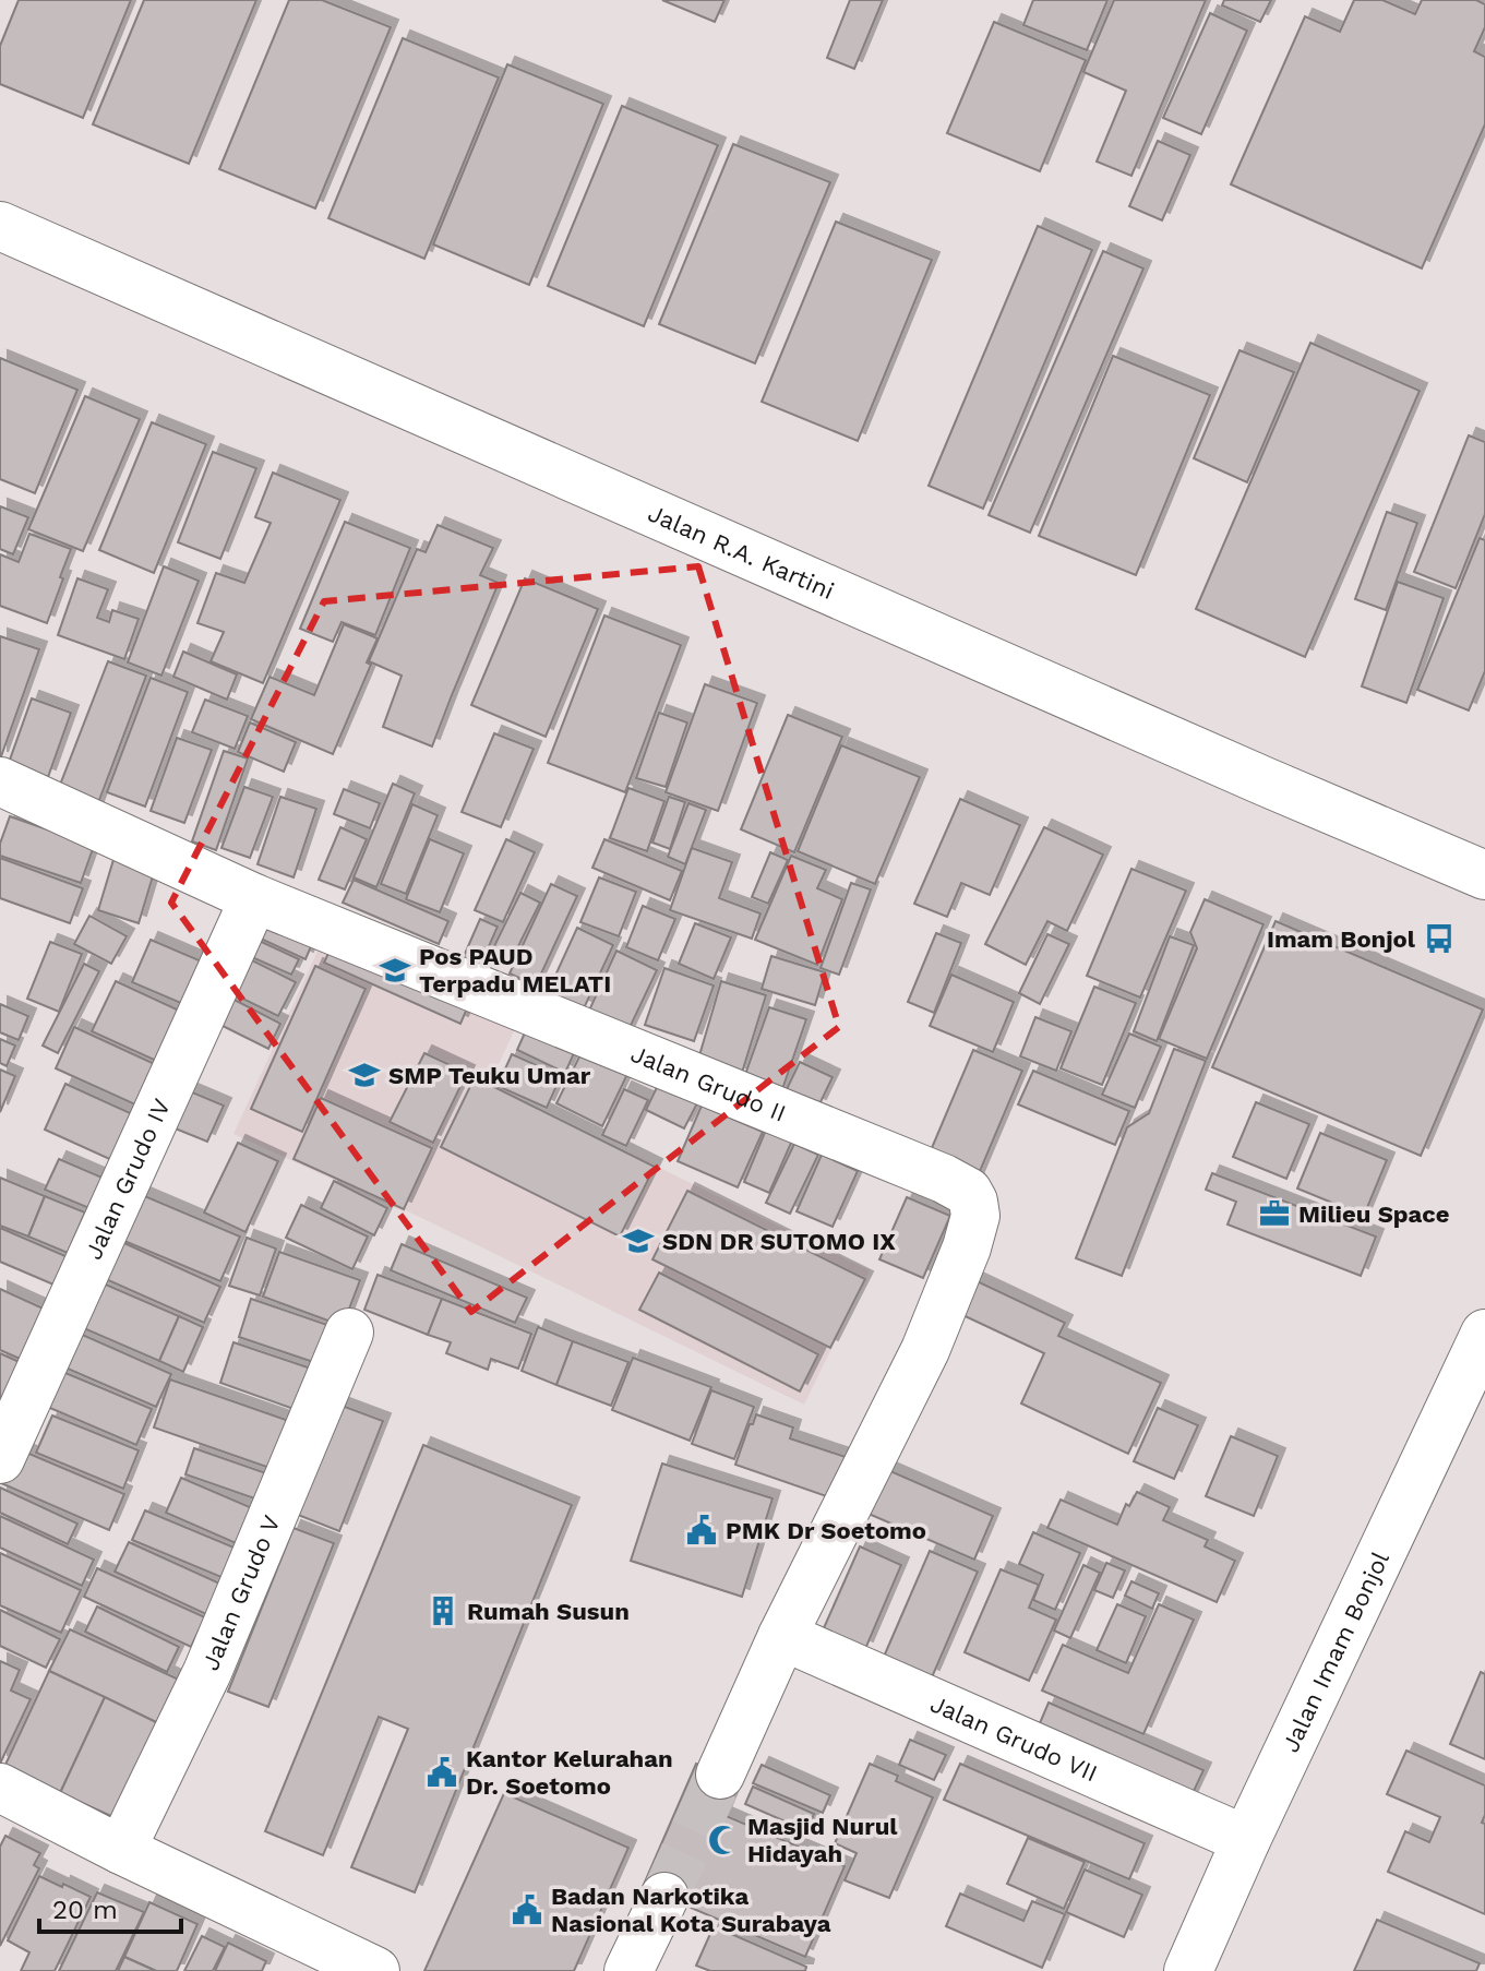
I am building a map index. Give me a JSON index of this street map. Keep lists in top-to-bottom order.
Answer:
{
  "streets": {
    "street": [
      "Jalan R.A. Kartini",
      "Jalan Grudo II",
      "Jalan Grudo IV",
      "Jalan Grudo V",
      "Jalan Imam Bonjol",
      "Jalan Grudo VII"
    ]
  },
  "crossings": [
    ["Jalan Grudo II", "Jalan Grudo IV"],
    ["Jalan Grudo II", "Jalan Grudo VII"],
    ["Jalan Imam Bonjol", "Jalan Grudo VII"]
  ],
  "places": {
    "bus stop": ["Imam Bonjol"],
    "school or university": ["Pos PAUD Terpadu MELATI", "SMP Teuku Umar", "SDN DR SUTOMO IX"],
    "office": ["Milieu Space"],
    "public building": ["PMK Dr Soetomo", "Kantor Kelurahan Dr. Soetomo", "Badan Narkotika Nasional Kota Surabaya"],
    "building": ["Rumah Susun"],
    "mosque": ["Masjid Nurul Hidayah"]
  },
  "scale_bar": "20 m"
}
